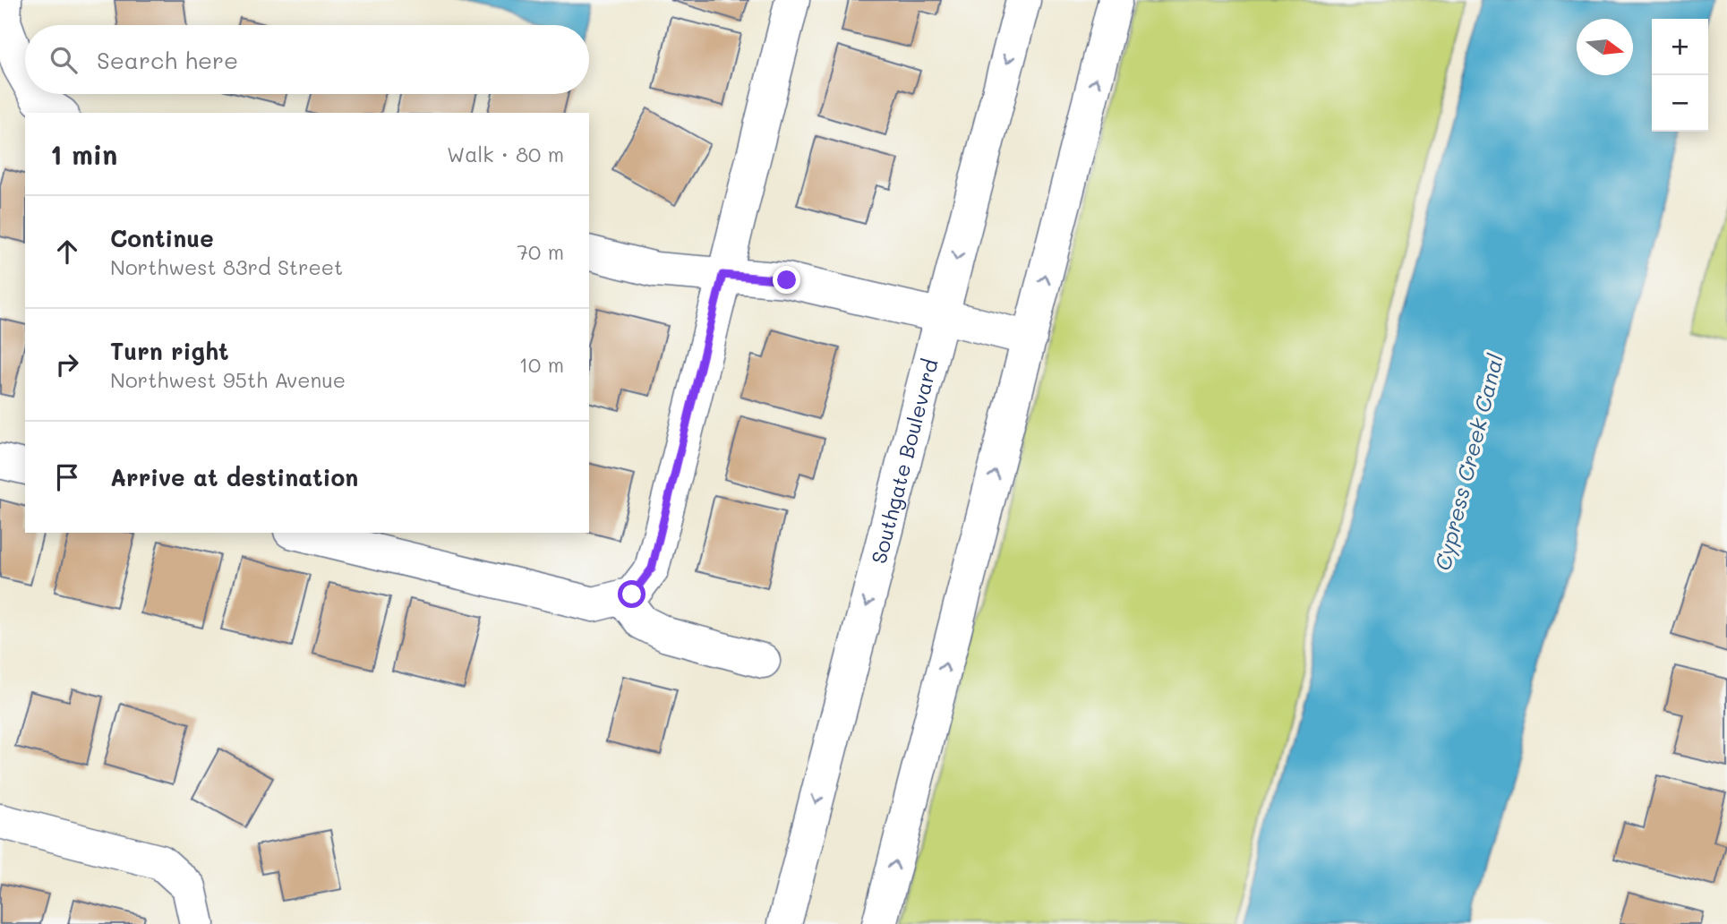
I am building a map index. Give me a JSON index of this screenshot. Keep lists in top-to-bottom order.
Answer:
{
  "streets": {
    "main road": ["Southgate Boulevard"]
  },
  "water": ["Cypress Creek Canal"],
  "north": "right",
  "page": {
    "map_buttons": ["+", "−"],
    "search": "Search here",
    "heading": ["1 min", "Walk · 80 m"],
    "list": [
      ["Continue", "Northwest 83rd Street", "70 m"],
      ["Turn right", "Northwest 95th Avenue", "10 m"],
      "Arrive at destination"
    ]
  }
}
